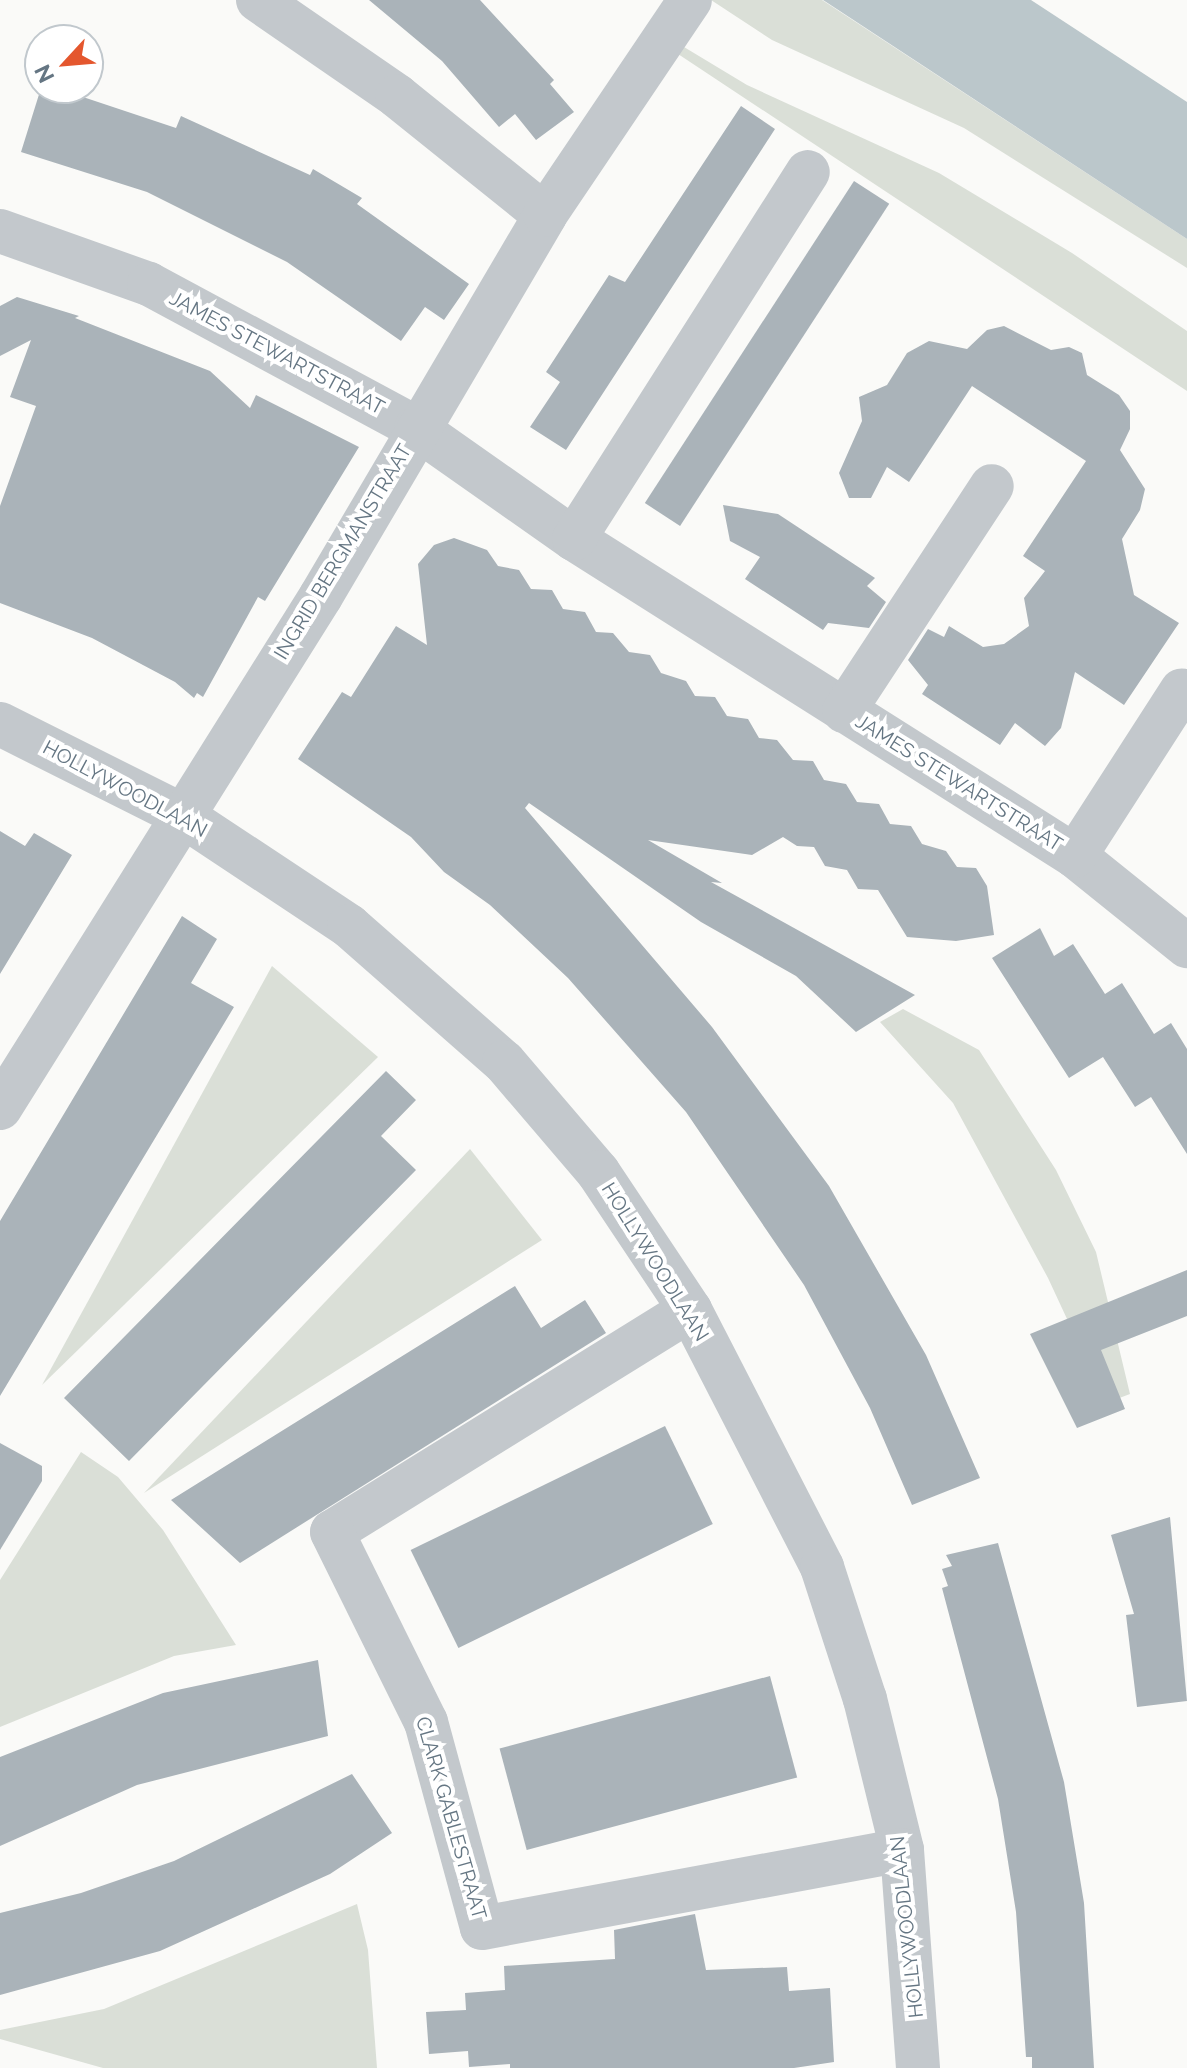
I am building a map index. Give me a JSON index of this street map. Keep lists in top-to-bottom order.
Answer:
{
  "streets": {
    "street": [
      "JAMES STEWARTSTRAAT",
      "INGRID BERGMANSTRAAT",
      "HOLLYWOODLAAN",
      "CLARK GABLESTRAAT"
    ]
  },
  "crossings": [
    ["JAMES STEWARTSTRAAT", "INGRID BERGMANSTRAAT"],
    ["INGRID BERGMANSTRAAT", "HOLLYWOODLAAN"],
    ["HOLLYWOODLAAN", "CLARK GABLESTRAAT"]
  ],
  "north": "bottom left"
}
